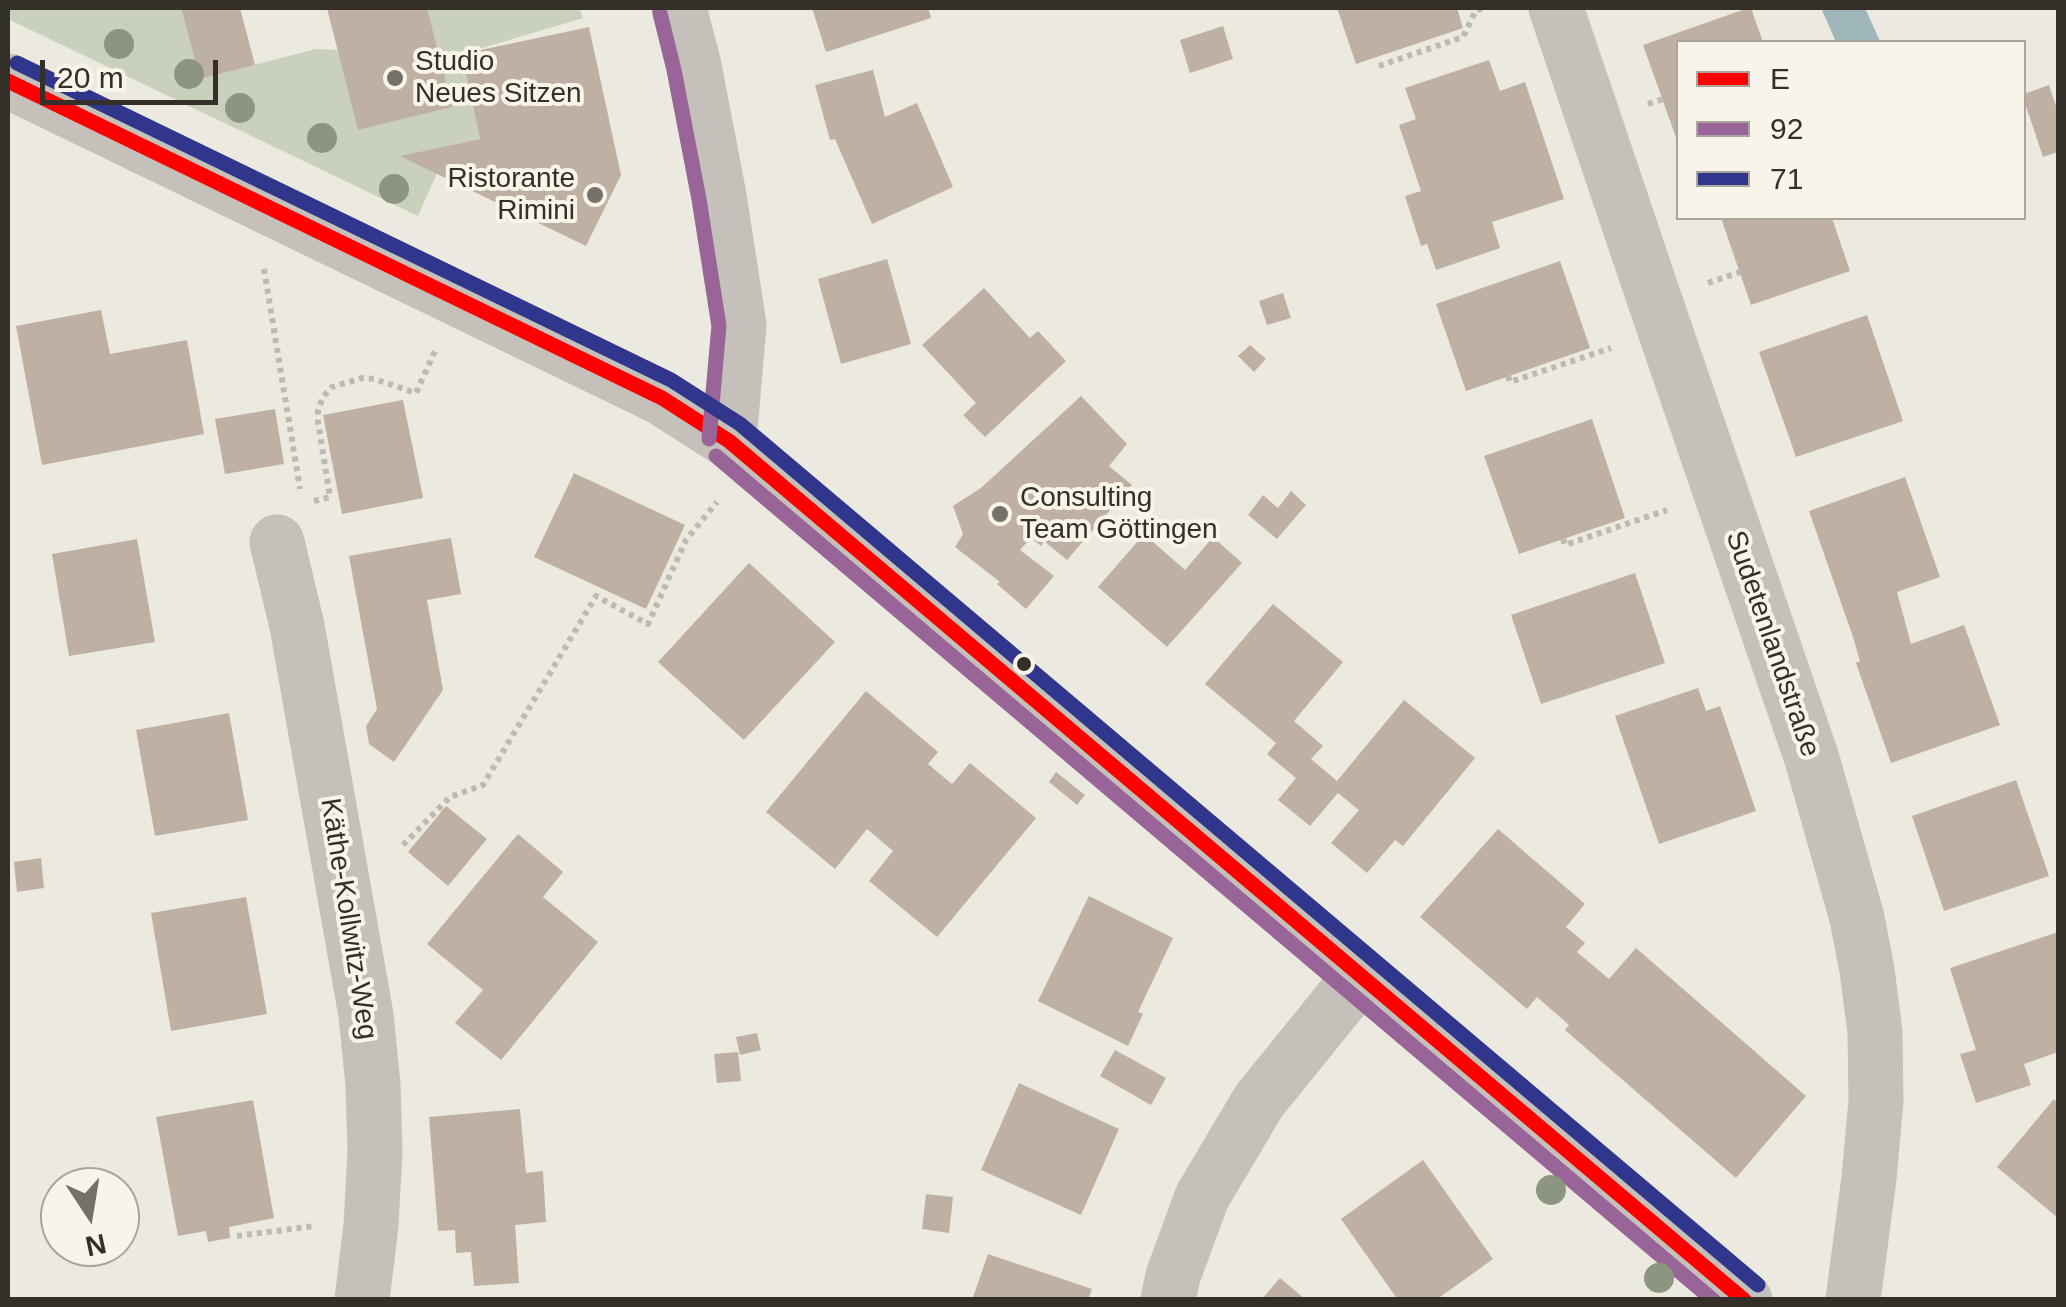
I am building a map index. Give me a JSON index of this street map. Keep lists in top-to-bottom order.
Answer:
{
  "streets": {
    "street": ["Sudetenlandstraße", "Käthe-Kollwitz-Weg"]
  },
  "places": ["Studio Neues Sitzen", "Ristorante Rimini", "Consulting Team Göttingen"],
  "lines": ["transit line 92", "transit line 71", "transit line E"],
  "legend": ["E", "92", "71"],
  "scale_bar": "20 m",
  "north": "bottom"
}
